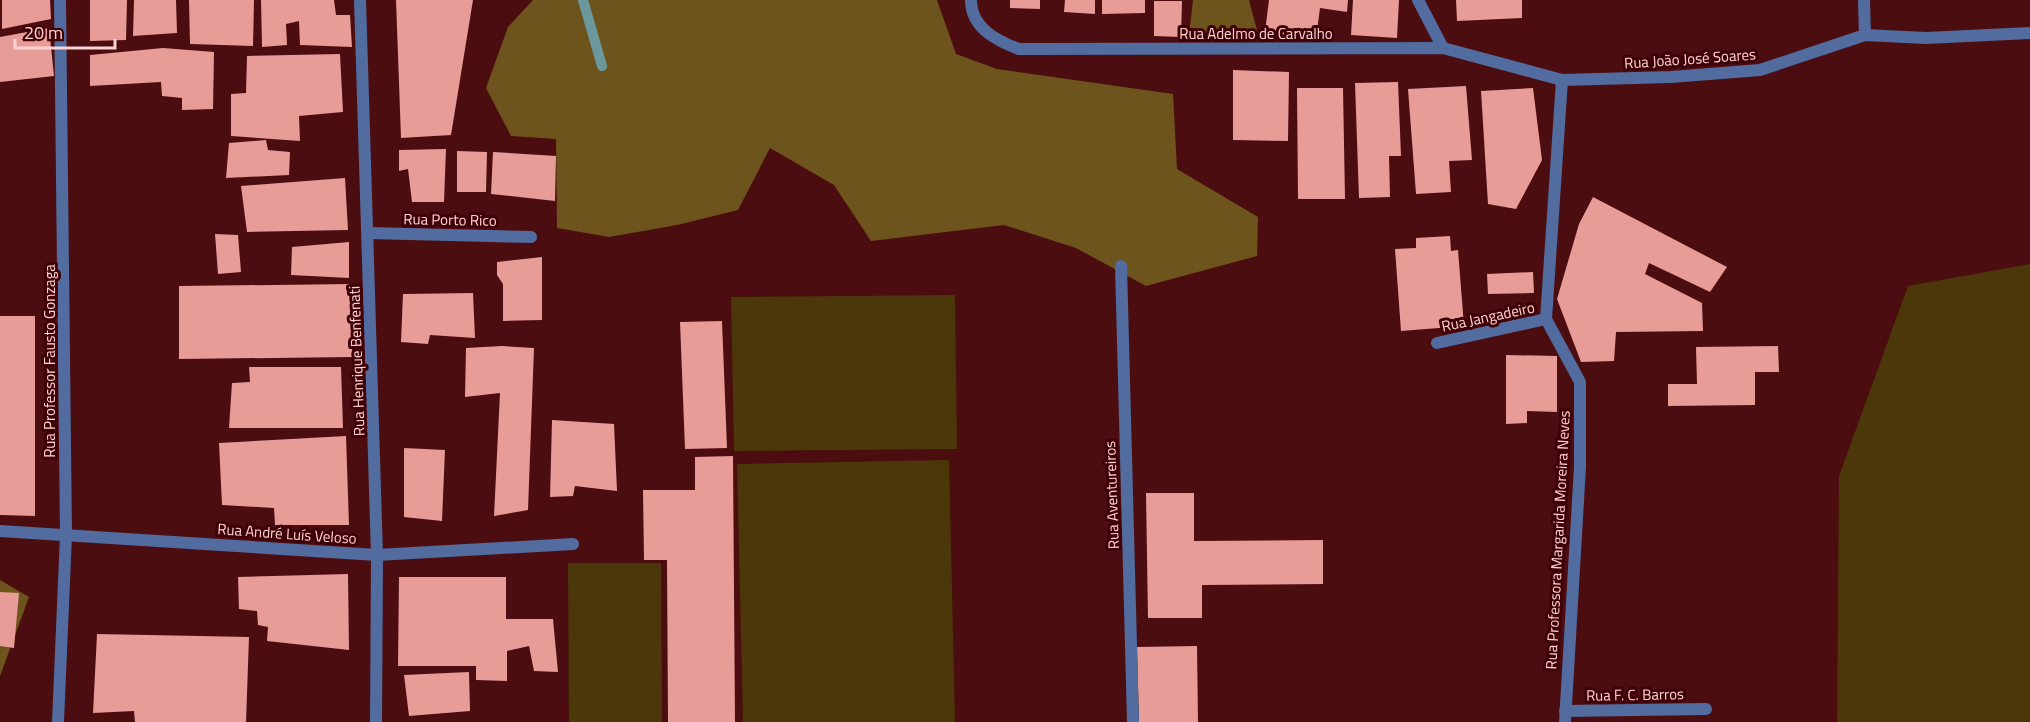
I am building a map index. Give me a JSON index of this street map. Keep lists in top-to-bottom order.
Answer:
{
  "streets": {
    "street": [
      "Rua Adelmo de Carvalho",
      "Rua João José Soares",
      "Rua Porto Rico",
      "Rua Jangadeiro",
      "Rua Professor Fausto Gonzaga",
      "Rua Henrique Benfenati",
      "Rua Aventureiros",
      "Rua André Luís Veloso",
      "Rua Professora Margarida Moreira Neves",
      "Rua F. C. Barros"
    ]
  },
  "crossings": [
    ["Rua Adelmo de Carvalho", "Rua João José Soares"],
    ["Rua Porto Rico", "Rua Henrique Benfenati"],
    ["Rua Jangadeiro", "Rua Professora Margarida Moreira Neves"],
    ["Rua Professor Fausto Gonzaga", "Rua André Luís Veloso"],
    ["Rua Henrique Benfenati", "Rua André Luís Veloso"],
    ["Rua Professora Margarida Moreira Neves", "Rua F. C. Barros"]
  ],
  "scale_bar": "20 m"
}
